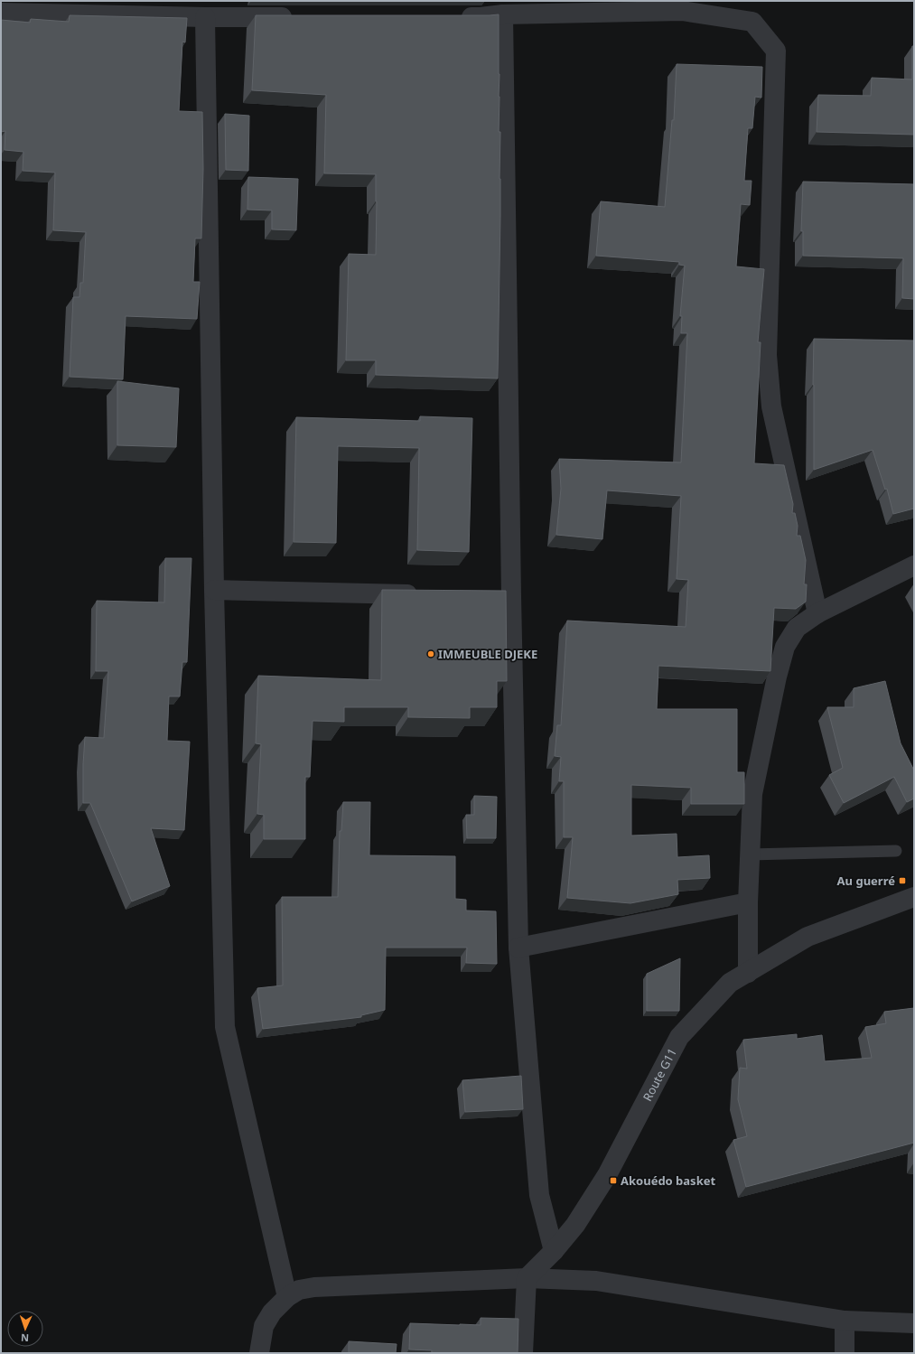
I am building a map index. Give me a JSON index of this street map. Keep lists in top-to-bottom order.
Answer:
{
  "streets": {
    "street": ["Route G11"]
  },
  "places": {
    "other": ["IMMEUBLE DJEKE"],
    "transit": ["Au guerré", "Akouédo basket"]
  },
  "north": "bottom"
}
